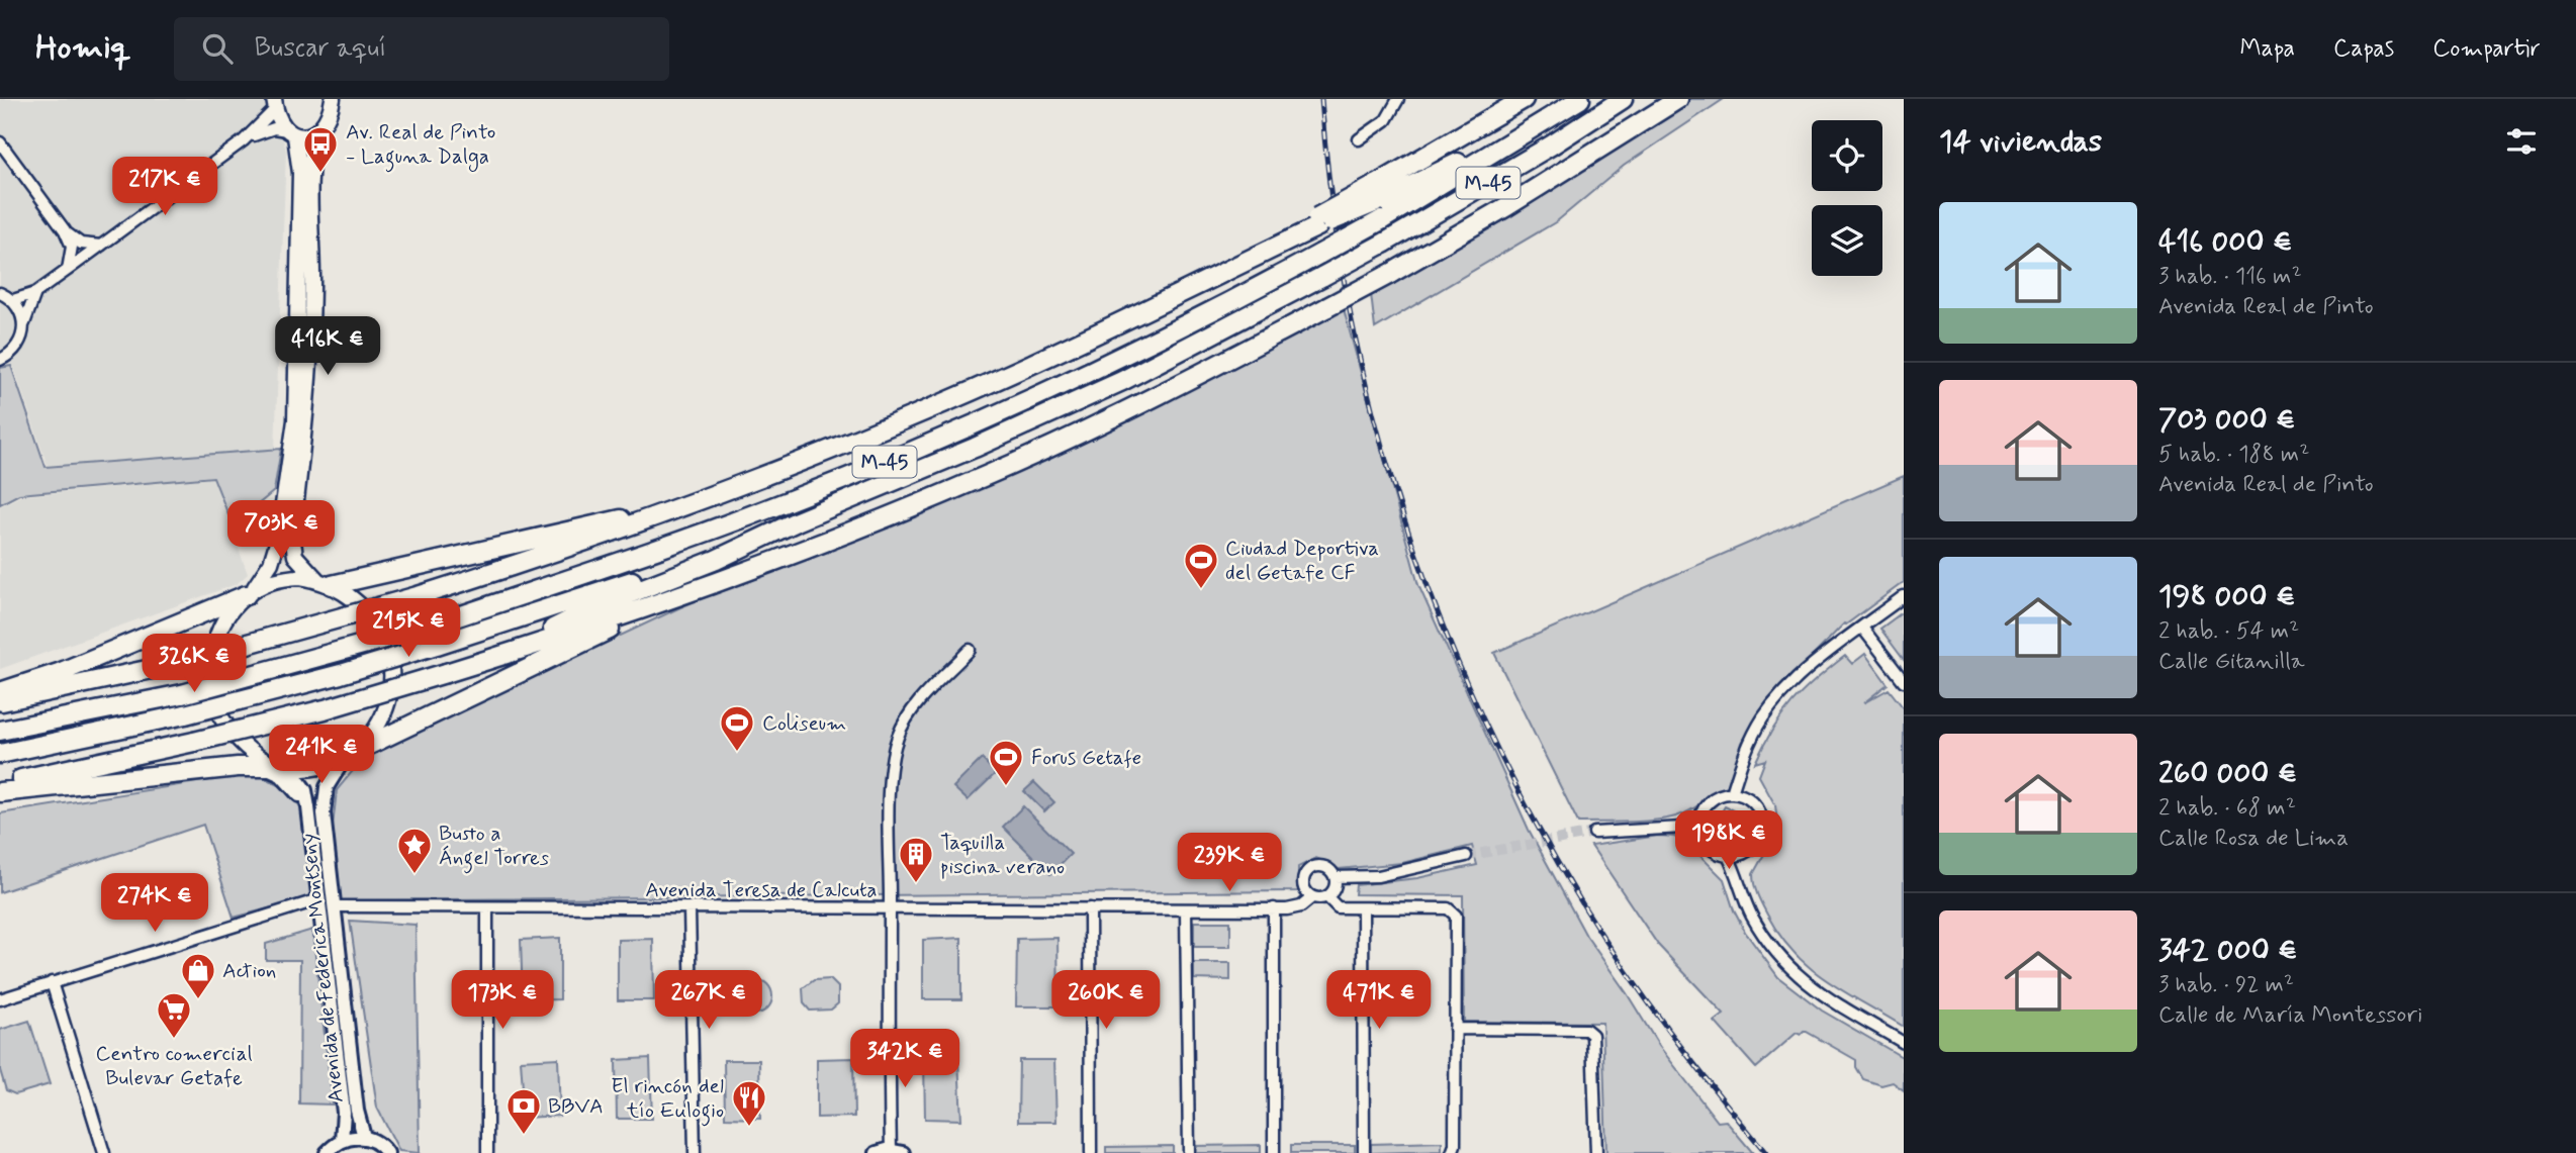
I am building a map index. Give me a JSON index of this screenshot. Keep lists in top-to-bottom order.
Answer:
{
  "streets": {
    "highway": ["M-45"],
    "street": ["Avenida Teresa de Calcuta", "Avenida de Federica Montseny"]
  },
  "crossings": [
    ["Avenida Teresa de Calcuta", "Avenida de Federica Montseny"]
  ],
  "places": {
    "bus stop": ["Av. Real de Pinto - Laguna Dalga"],
    "sports": ["Ciudad Deportiva del Getafe CF", "Coliseum", "Forus Getafe"],
    "place": ["Busto a Ángel Torres"],
    "building": ["Taquilla piscina verano"],
    "shop": ["Action"],
    "supermarket": ["Centro comercial Bulevar Getafe"],
    "restaurant": ["El rincón del tío Eulogio"],
    "bank": ["BBVA"]
  },
  "page": {
    "header": "Homiq",
    "search": "Buscar aquí",
    "nav": ["Mapa", "Capas", "Compartir"],
    "heading": "14 viviendas",
    "price": [
      "217K €",
      "416K €",
      "703K €",
      "215K €",
      "326K €",
      "241K €",
      "198K €",
      "239K €",
      "274K €",
      "173K €",
      "267K €",
      "260K €",
      "471K €",
      "342K €"
    ],
    "list": [
      {
        "name": "416 000 €",
        "note": "3 hab. · 116 m² · Avenida Real de Pinto"
      },
      {
        "name": "703 000 €",
        "note": "5 hab. · 188 m² · Avenida Real de Pinto"
      },
      {
        "name": "198 000 €",
        "note": "2 hab. · 54 m² · Calle Gitanilla"
      },
      {
        "name": "260 000 €",
        "note": "2 hab. · 68 m² · Calle Rosa de Lima"
      },
      {
        "name": "342 000 €",
        "note": "3 hab. · 92 m² · Calle de María Montessori"
      }
    ]
  }
}
